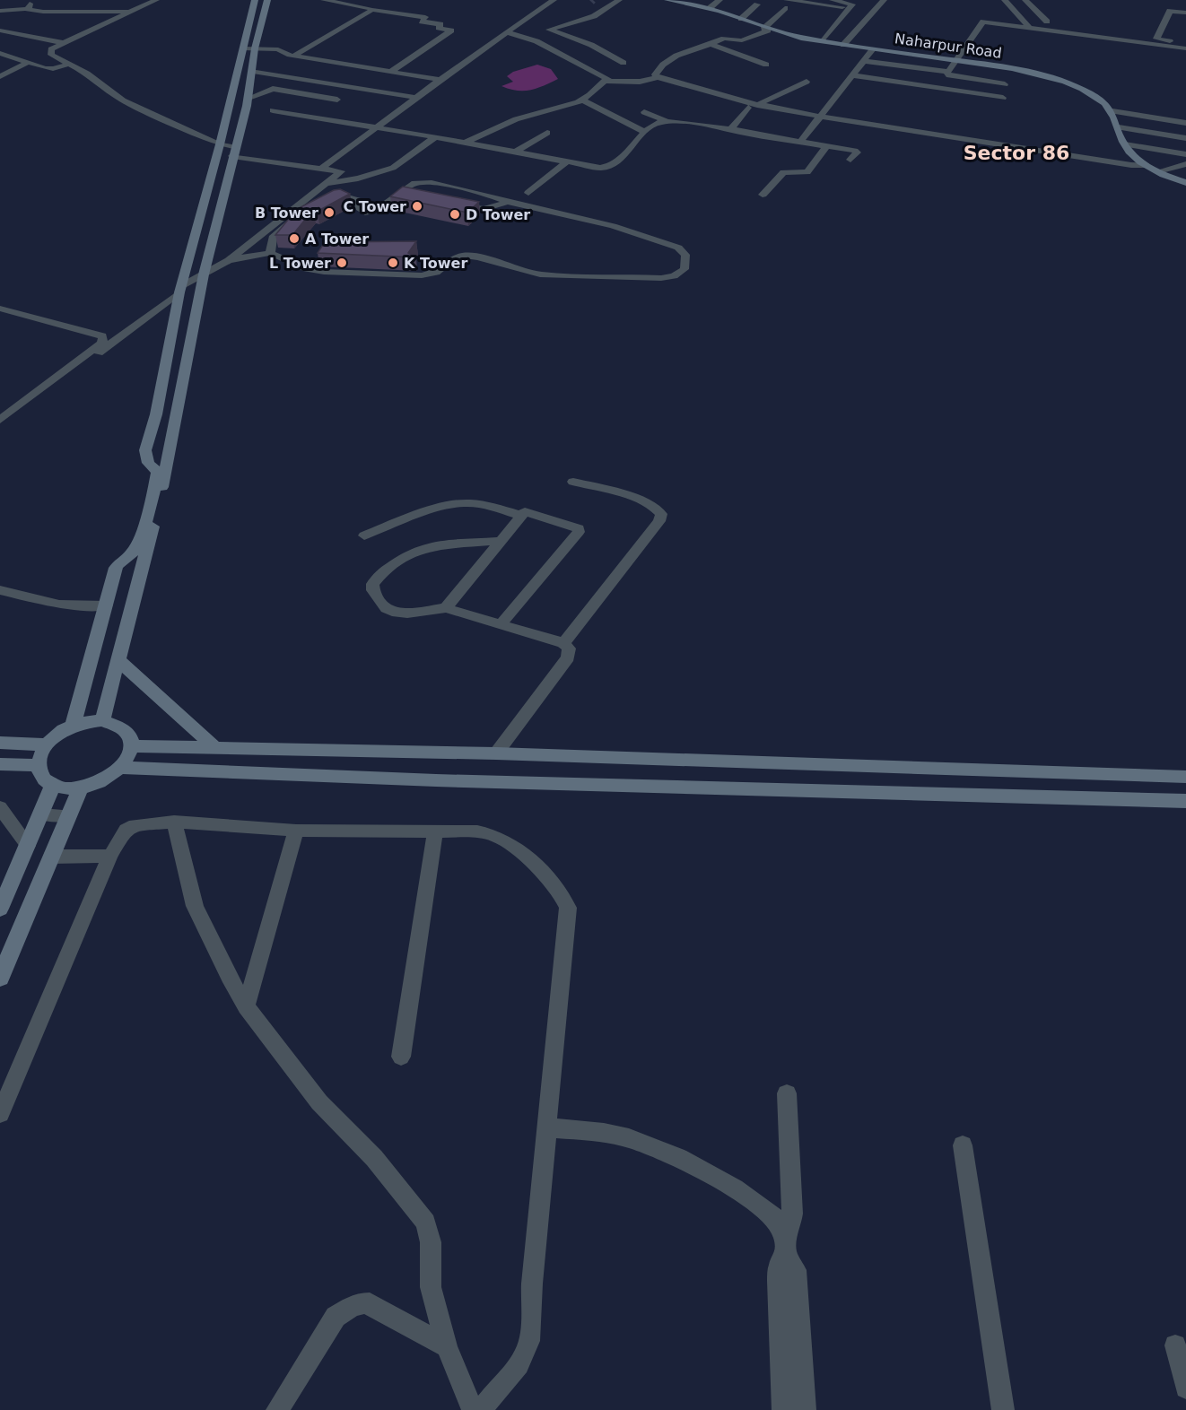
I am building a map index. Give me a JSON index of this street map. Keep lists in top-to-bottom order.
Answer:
{
  "streets": {
    "street": ["Naharpur Road"]
  },
  "districts": ["Sector 86"],
  "places": [
    "C Tower",
    "B Tower",
    "D Tower",
    "A Tower",
    "L Tower",
    "K Tower"
  ]
}
